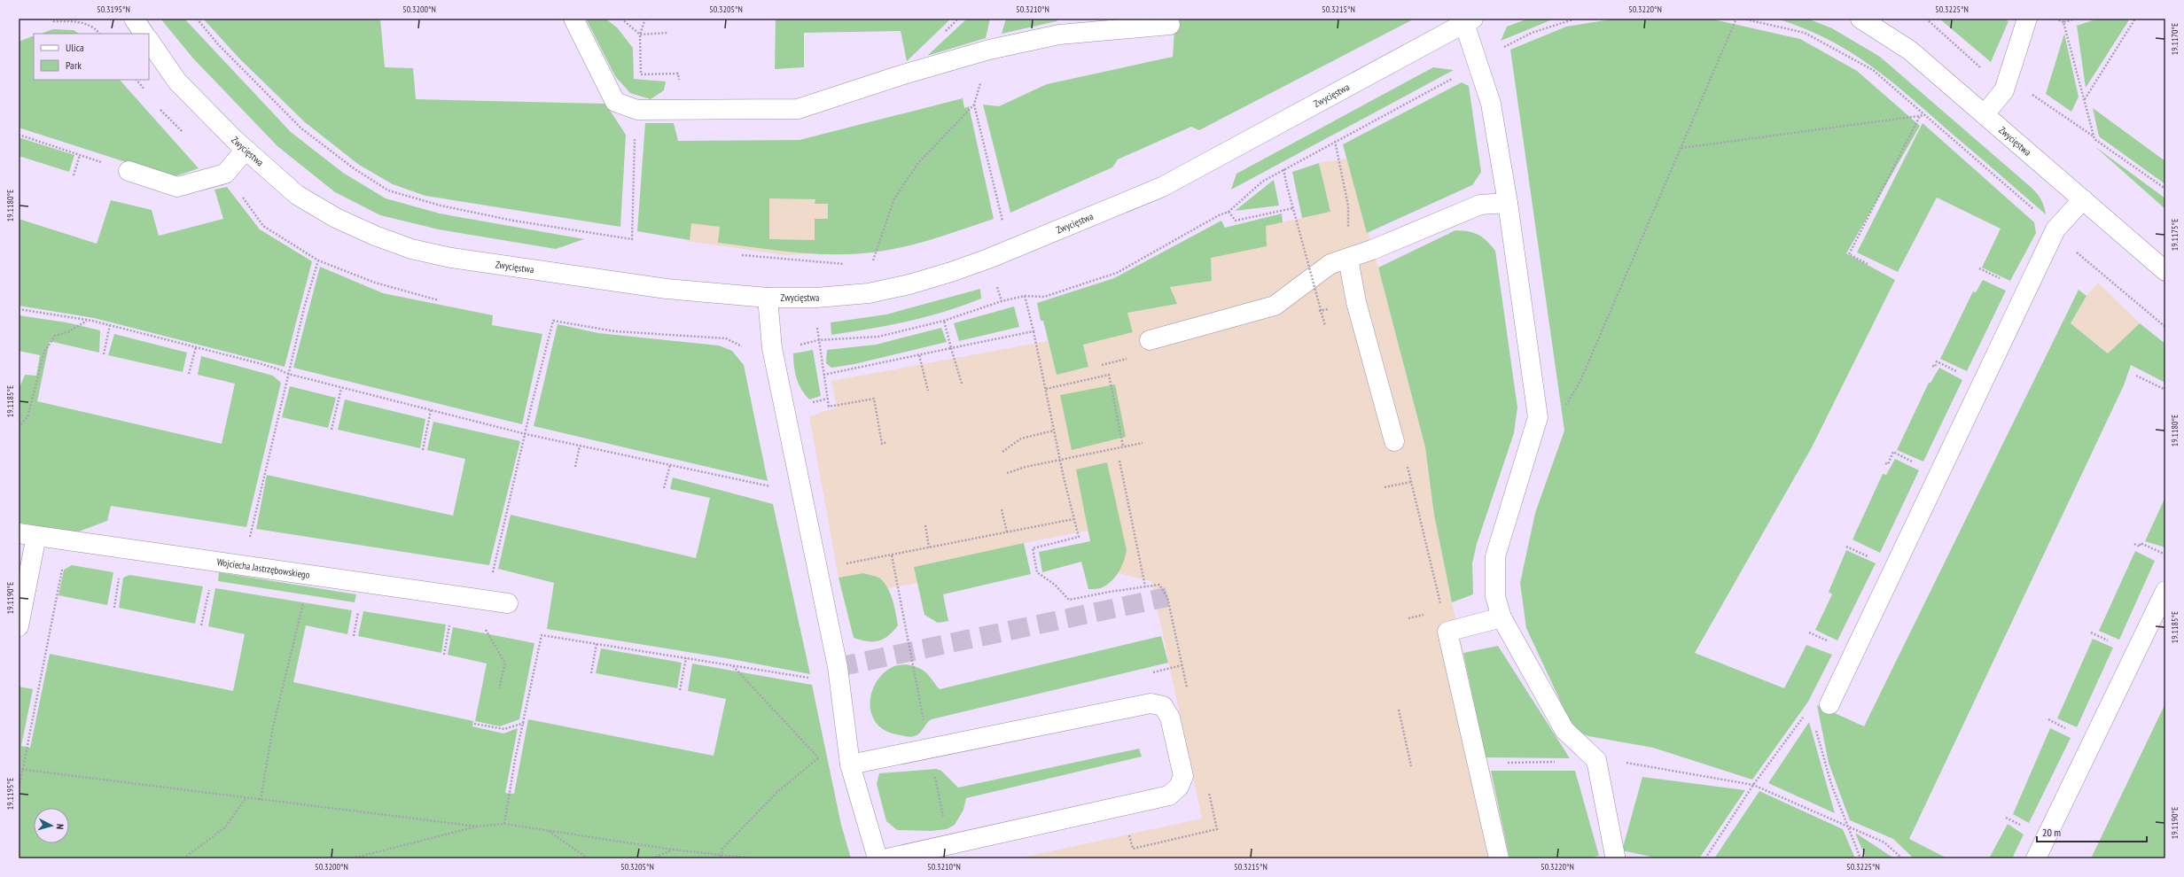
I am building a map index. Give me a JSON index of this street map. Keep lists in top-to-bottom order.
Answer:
{
  "streets": {
    "street": ["Zwycięstwa", "Wojciecha Jastrzębowskiego"]
  },
  "legend": ["Ulica", "Park"],
  "scale_bar": "20 m",
  "north": "right",
  "coordinates": [
    "50.3195°N",
    "50.3200°N",
    "50.3205°N",
    "50.3210°N",
    "50.3215°N",
    "50.3220°N",
    "50.3225°N",
    "19.1170°E",
    "19.1180°E",
    "19.1175°E",
    "19.1185°E",
    "19.1190°E",
    "19.1195°E"
  ]
}
